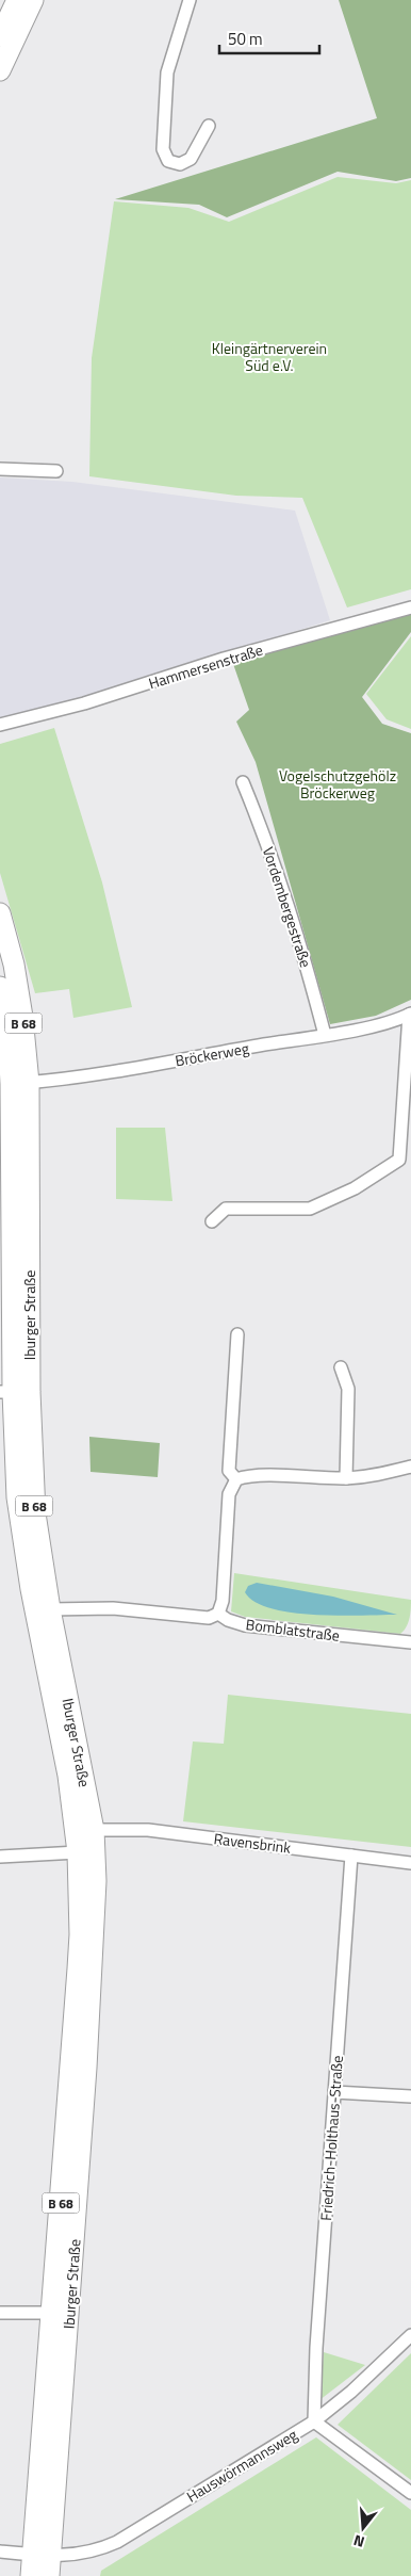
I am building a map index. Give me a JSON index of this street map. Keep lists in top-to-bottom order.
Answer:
{
  "streets": {
    "main road": ["B 68", "Iburger Straße"],
    "street": [
      "Hammersenstraße",
      "Vordembergestraße",
      "Bröckerweg",
      "Bomblatstraße",
      "Ravensbrink",
      "Friedrich-Holthaus-Straße",
      "Hauswörmannsweg"
    ]
  },
  "crossings": [
    ["Vordembergestraße", "Bröckerweg"],
    ["Bröckerweg", "Iburger Straße"],
    ["Iburger Straße", "Ravensbrink"],
    ["Iburger Straße", "Hauswörmannsweg"],
    ["Ravensbrink", "Friedrich-Holthaus-Straße"],
    ["Friedrich-Holthaus-Straße", "Hauswörmannsweg"]
  ],
  "parks": ["Kleingärtnerverein Süd e.V.", "Vogelschutzgehölz Bröckerweg"],
  "scale_bar": "50 m",
  "north": "bottom"
}
